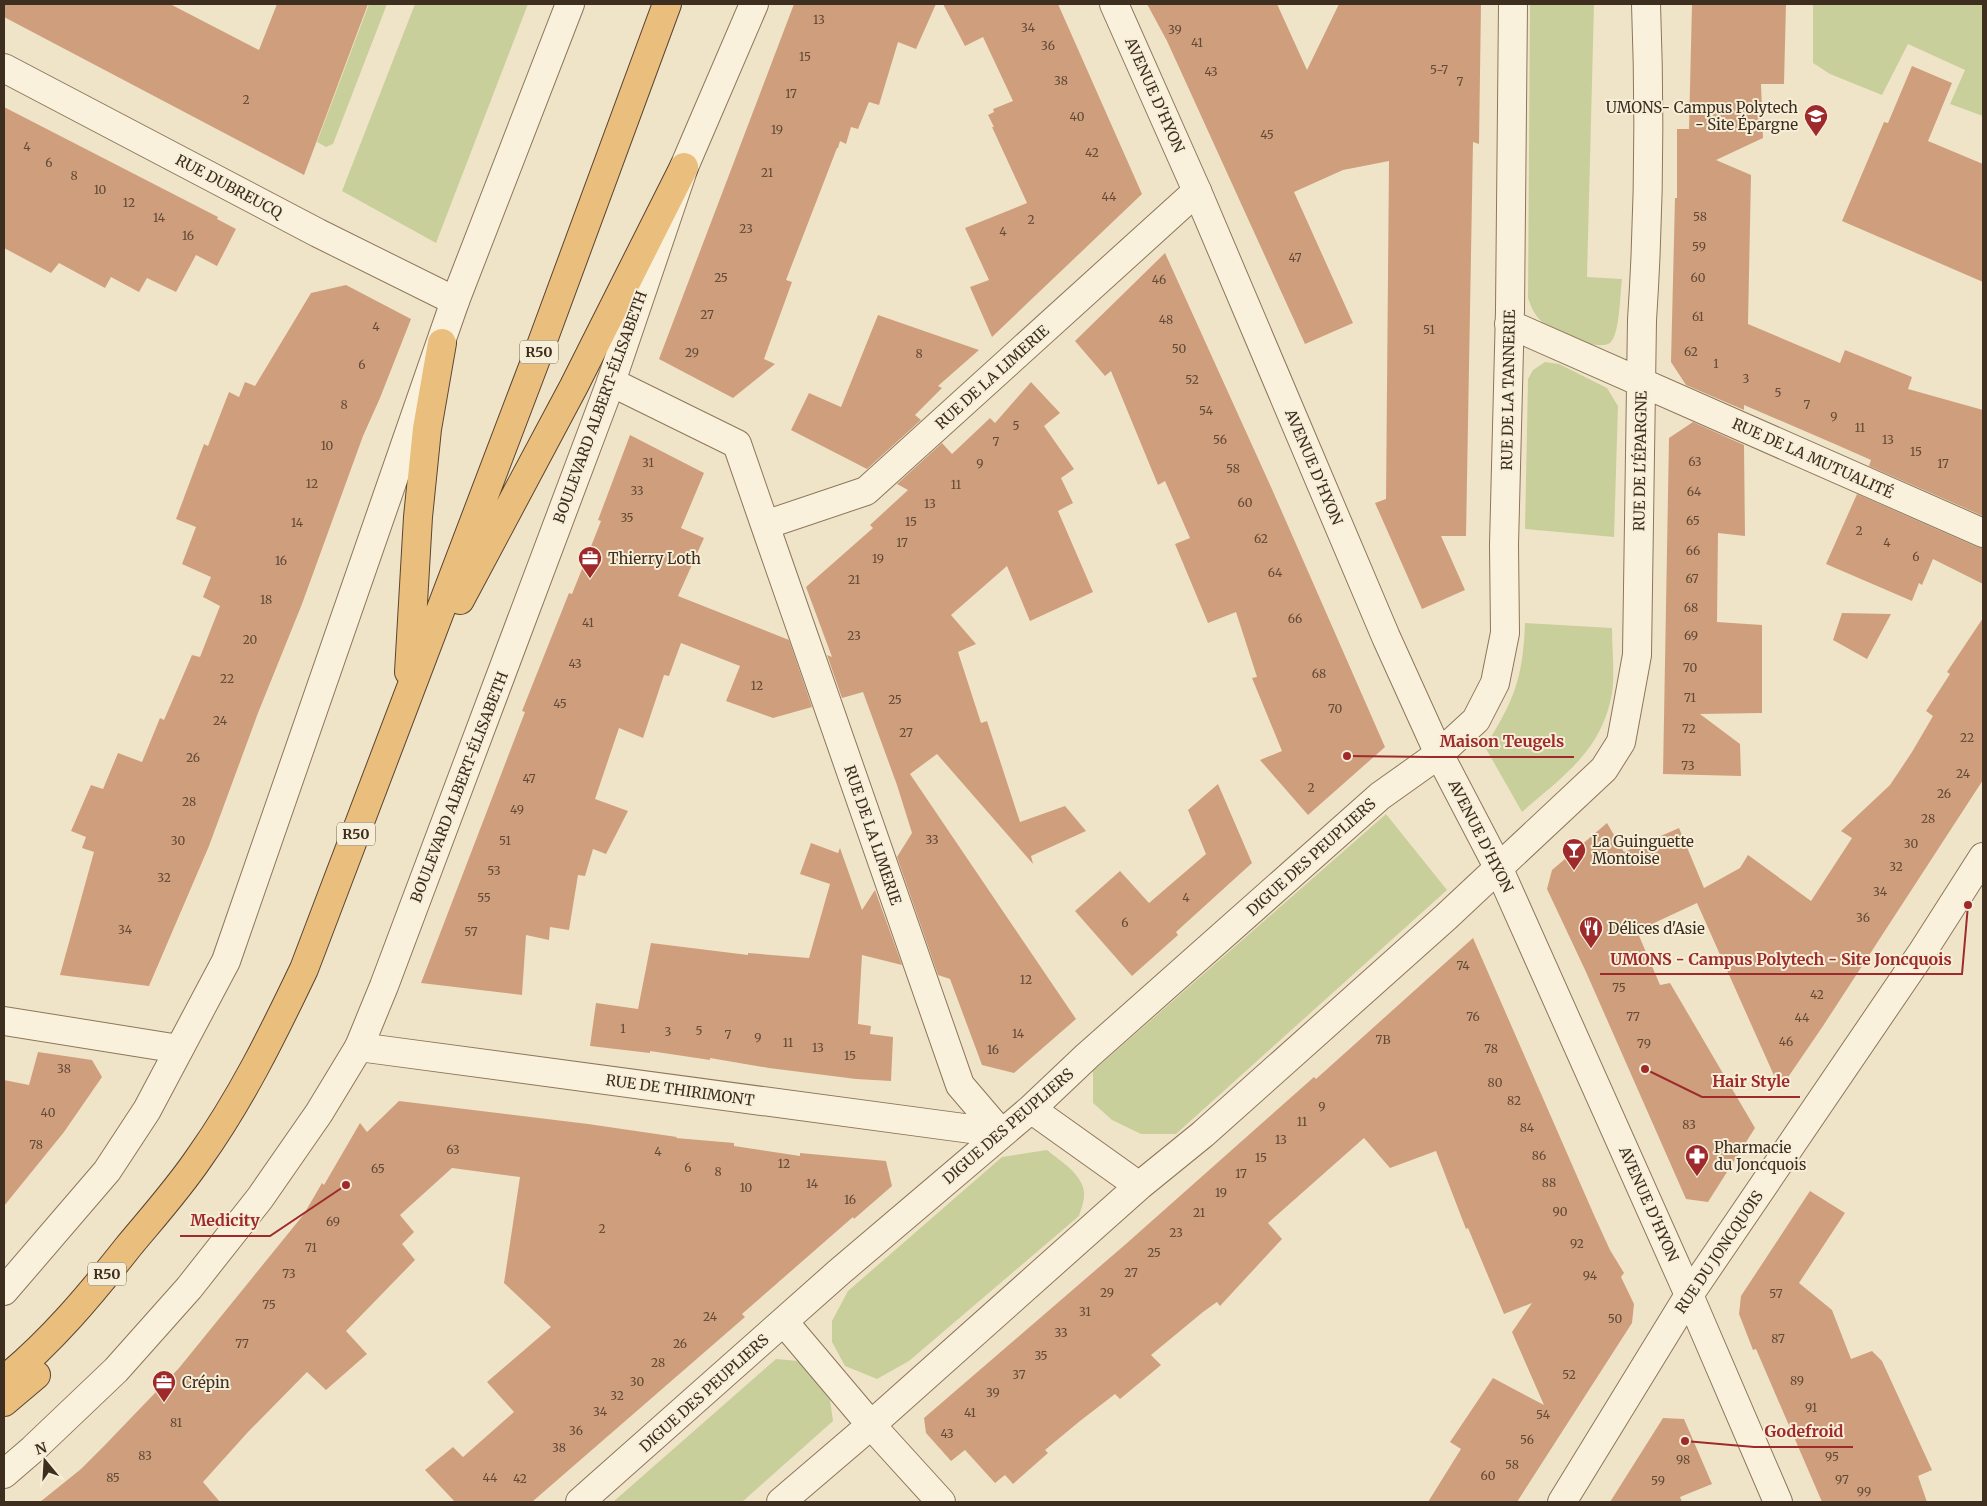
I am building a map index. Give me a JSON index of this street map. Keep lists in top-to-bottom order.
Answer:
{
  "streets": {
    "highway": ["R50"],
    "street": [
      "AVENUE D'HYON",
      "RUE DUBREUCQ",
      "RUE DE LA LIMERIE",
      "RUE DE LA TANNERIE",
      "BOULEVARD ALBERT-ÉLISABETH",
      "RUE DE LA MUTUALITÉ",
      "RUE DE L'ÉPARGNE",
      "DIGUE DES PEUPLIERS",
      "RUE DE THIRIMONT",
      "RUE DU JONCQUOIS"
    ]
  },
  "crossings": [
    ["AVENUE D'HYON", "RUE DE LA LIMERIE"],
    ["AVENUE D'HYON", "RUE DE LA TANNERIE"],
    ["AVENUE D'HYON", "RUE DE L'ÉPARGNE"],
    ["AVENUE D'HYON", "DIGUE DES PEUPLIERS"],
    ["AVENUE D'HYON", "RUE DU JONCQUOIS"],
    ["RUE DE LA LIMERIE", "BOULEVARD ALBERT-ÉLISABETH"],
    ["RUE DE LA LIMERIE", "DIGUE DES PEUPLIERS"],
    ["RUE DE LA LIMERIE", "RUE DE THIRIMONT"],
    ["RUE DE LA TANNERIE", "RUE DE LA MUTUALITÉ"],
    ["RUE DE LA TANNERIE", "DIGUE DES PEUPLIERS"],
    ["BOULEVARD ALBERT-ÉLISABETH", "RUE DE THIRIMONT"],
    ["RUE DE LA MUTUALITÉ", "RUE DE L'ÉPARGNE"],
    ["DIGUE DES PEUPLIERS", "RUE DE THIRIMONT"]
  ],
  "places": {
    "school or university": ["UMONS- Campus Polytech - Site Épargne"],
    "office": ["Thierry Loth", "Crépin"],
    "other": [
      "Maison Teugels",
      "UMONS - Campus Polytech - Site Joncquois",
      "Hair Style",
      "Medicity",
      "Godefroid"
    ],
    "bar": ["La Guinguette Montoise"],
    "restaurant": ["Délices d'Asie"],
    "pharmacy": ["Pharmacie du Joncquois"]
  },
  "house_numbers": [
    "13",
    "34",
    "39",
    "41",
    "36",
    "15",
    "5-7",
    "43",
    "38",
    "7",
    "17",
    "2",
    "40",
    "19",
    "45",
    "4",
    "42",
    "6",
    "21",
    "8",
    "10",
    "44",
    "12",
    "58",
    "14",
    "2",
    "23",
    "4",
    "16",
    "59",
    "47",
    "25",
    "60",
    "46",
    "27",
    "61",
    "48",
    "4",
    "51",
    "50",
    "62",
    "29",
    "8",
    "1",
    "6",
    "3",
    "52",
    "5",
    "8",
    "7",
    "54",
    "9",
    "5",
    "11",
    "56",
    "13",
    "7",
    "10",
    "15",
    "63",
    "31",
    "9",
    "17",
    "58",
    "12",
    "11",
    "33",
    "64",
    "60",
    "13",
    "35",
    "65",
    "15",
    "14",
    "2",
    "62",
    "17",
    "4",
    "66",
    "6",
    "19",
    "16",
    "64",
    "67",
    "21",
    "18",
    "68",
    "66",
    "41",
    "23",
    "69",
    "20",
    "43",
    "70",
    "68",
    "22",
    "12",
    "71",
    "25",
    "45",
    "70",
    "24",
    "72",
    "27",
    "22",
    "26",
    "73",
    "24",
    "47",
    "2",
    "26",
    "28",
    "49",
    "28",
    "33",
    "30",
    "51",
    "30",
    "32",
    "53",
    "32",
    "34",
    "55",
    "4",
    "36",
    "6",
    "34",
    "57",
    "74",
    "12",
    "75",
    "42",
    "76",
    "77",
    "44",
    "1",
    "5",
    "3",
    "14",
    "7",
    "9",
    "7B",
    "46",
    "11",
    "79",
    "13",
    "78",
    "16",
    "15",
    "38",
    "80",
    "82",
    "9",
    "40",
    "11",
    "83",
    "84",
    "13",
    "78",
    "63",
    "4",
    "86",
    "15",
    "12",
    "6",
    "65",
    "8",
    "17",
    "88",
    "14",
    "10",
    "19",
    "16",
    "90",
    "21",
    "69",
    "2",
    "23",
    "92",
    "71",
    "25",
    "27",
    "73",
    "94",
    "29",
    "57",
    "75",
    "31",
    "24",
    "50",
    "33",
    "87",
    "77",
    "26",
    "35",
    "28",
    "37",
    "52",
    "89",
    "30",
    "39",
    "32",
    "91",
    "34",
    "41",
    "54",
    "81",
    "36",
    "43",
    "56",
    "38",
    "83",
    "95",
    "98",
    "58",
    "60",
    "85",
    "44",
    "42",
    "97",
    "59",
    "99"
  ],
  "north": "top"
}
